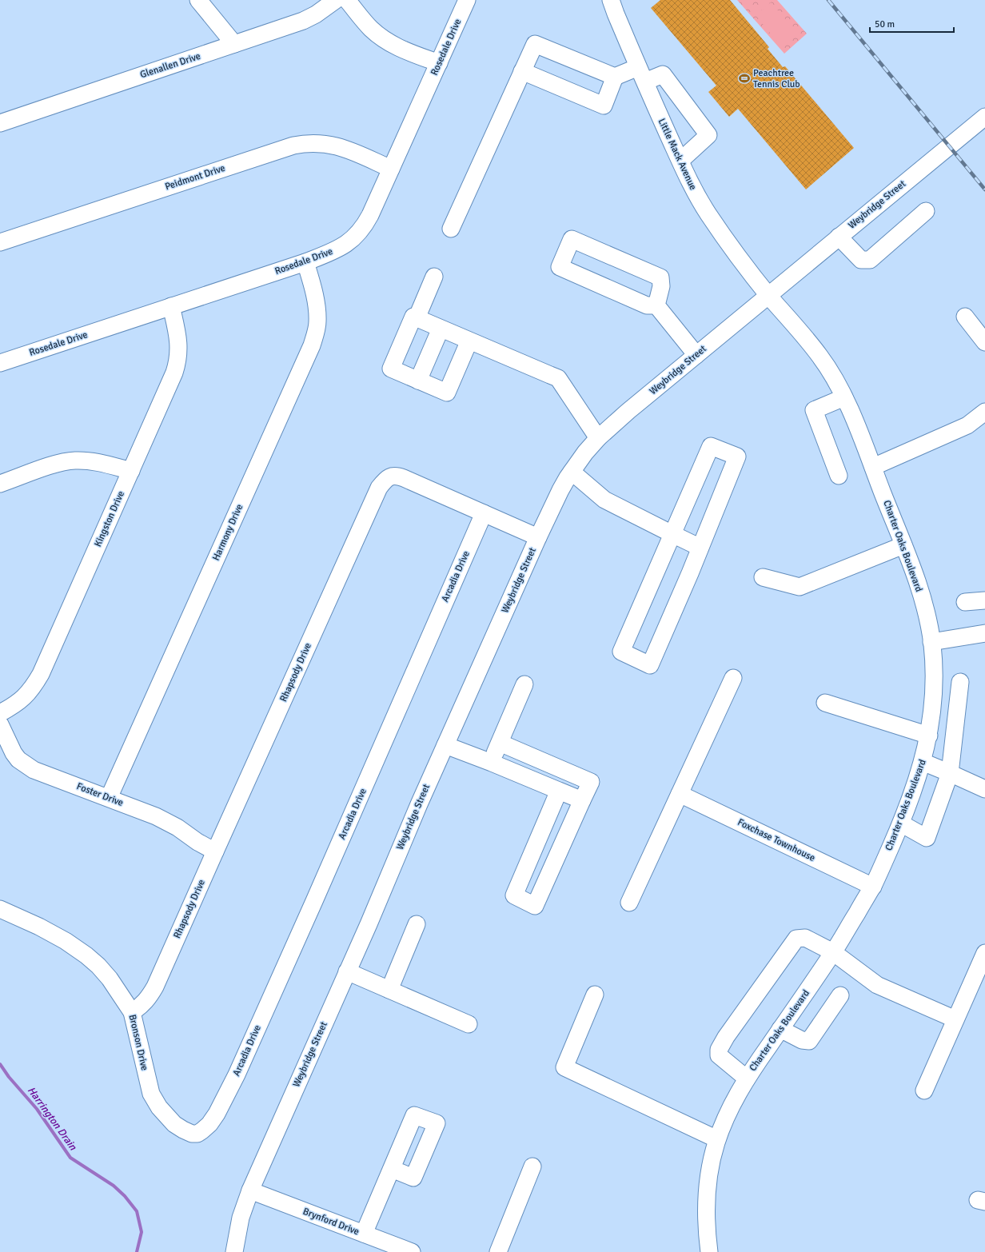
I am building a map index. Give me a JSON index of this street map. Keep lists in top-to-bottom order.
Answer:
{
  "streets": {
    "street": [
      "Rosedale Drive",
      "Glenallen Drive",
      "Little Mack Avenue",
      "Peidmont Drive",
      "Weybridge Street",
      "Kingston Drive",
      "Harmony Drive",
      "Charter Oaks Boulevard",
      "Arcadia Drive",
      "Rhapsody Drive",
      "Foster Drive",
      "Foxchase Townhouse",
      "Bronson Drive",
      "Brynford Drive"
    ]
  },
  "crossings": [
    ["Rosedale Drive", "Peidmont Drive"],
    ["Rosedale Drive", "Kingston Drive"],
    ["Rosedale Drive", "Harmony Drive"],
    ["Little Mack Avenue", "Weybridge Street"],
    ["Little Mack Avenue", "Charter Oaks Boulevard"],
    ["Weybridge Street", "Charter Oaks Boulevard"],
    ["Weybridge Street", "Rhapsody Drive"],
    ["Weybridge Street", "Brynford Drive"],
    ["Harmony Drive", "Foster Drive"],
    ["Charter Oaks Boulevard", "Foxchase Townhouse"],
    ["Arcadia Drive", "Rhapsody Drive"],
    ["Arcadia Drive", "Bronson Drive"],
    ["Rhapsody Drive", "Foster Drive"],
    ["Rhapsody Drive", "Bronson Drive"]
  ],
  "water": ["Harrington Drain"],
  "places": {
    "sports": ["Peachtree Tennis Club"]
  },
  "scale_bar": "50 m"
}
